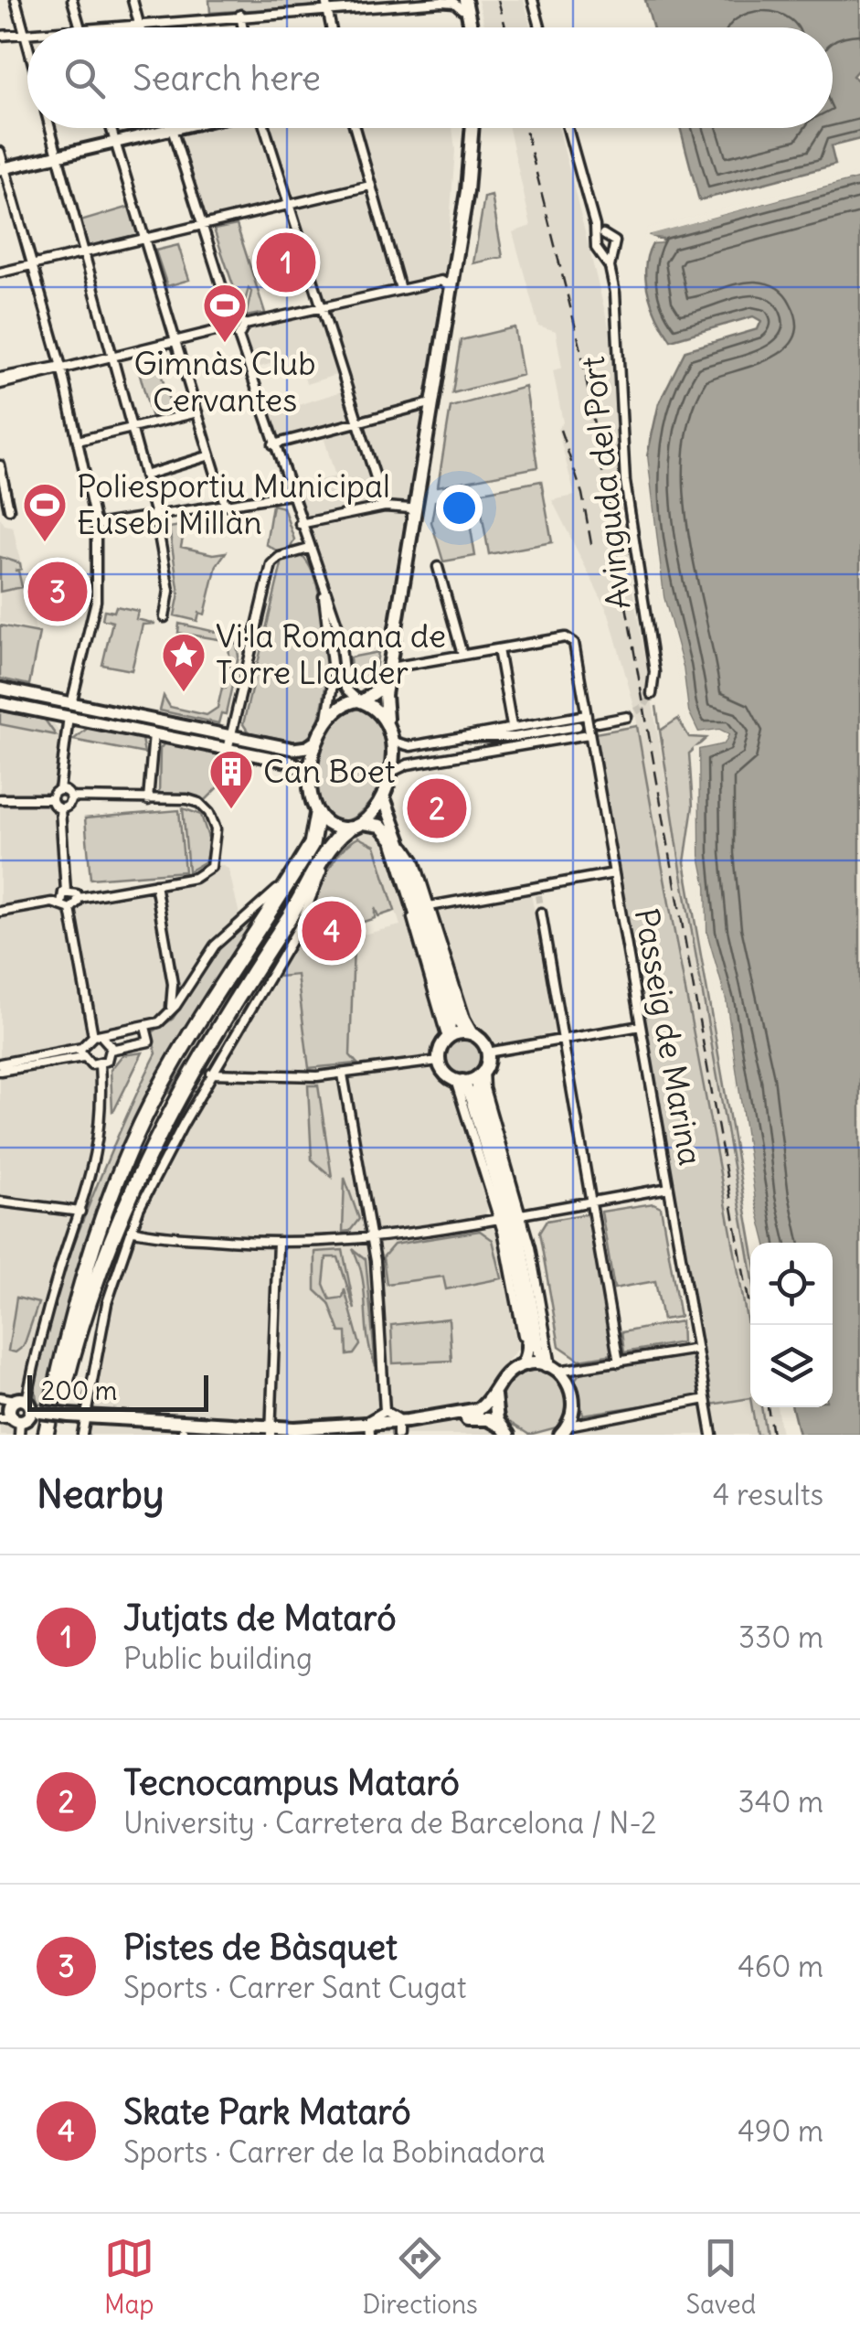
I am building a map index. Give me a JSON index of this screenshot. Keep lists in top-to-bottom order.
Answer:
{
  "streets": {
    "street": ["Avinguda del Port", "Passeig de Marina"]
  },
  "places": {
    "sports": ["Gimnàs Club Cervantes", "Poliesportiu Municipal Eusebi Millàn"],
    "place": ["Vi·la Romana de Torre Llauder"],
    "building": ["Can Boet"]
  },
  "scale_bar": "200 m",
  "page": {
    "search": "Search here",
    "pins": [
      "1",
      "3",
      "2",
      "4"
    ],
    "scale": "200 m",
    "heading": ["Nearby", "4 results"],
    "list": [
      {
        "mark": "1",
        "name": "Jutjats de Mataró",
        "note": "Public building",
        "value": "330 m"
      },
      {
        "mark": "2",
        "name": "Tecnocampus Mataró",
        "note": "University · Carretera de Barcelona / N-2",
        "value": "340 m"
      },
      {
        "mark": "3",
        "name": "Pistes de Bàsquet",
        "note": "Sports · Carrer Sant Cugat",
        "value": "460 m"
      },
      {
        "mark": "4",
        "name": "Skate Park Mataró",
        "note": "Sports · Carrer de la Bobinadora",
        "value": "490 m"
      }
    ],
    "nav": ["Map", "Directions", "Saved"]
  }
}
